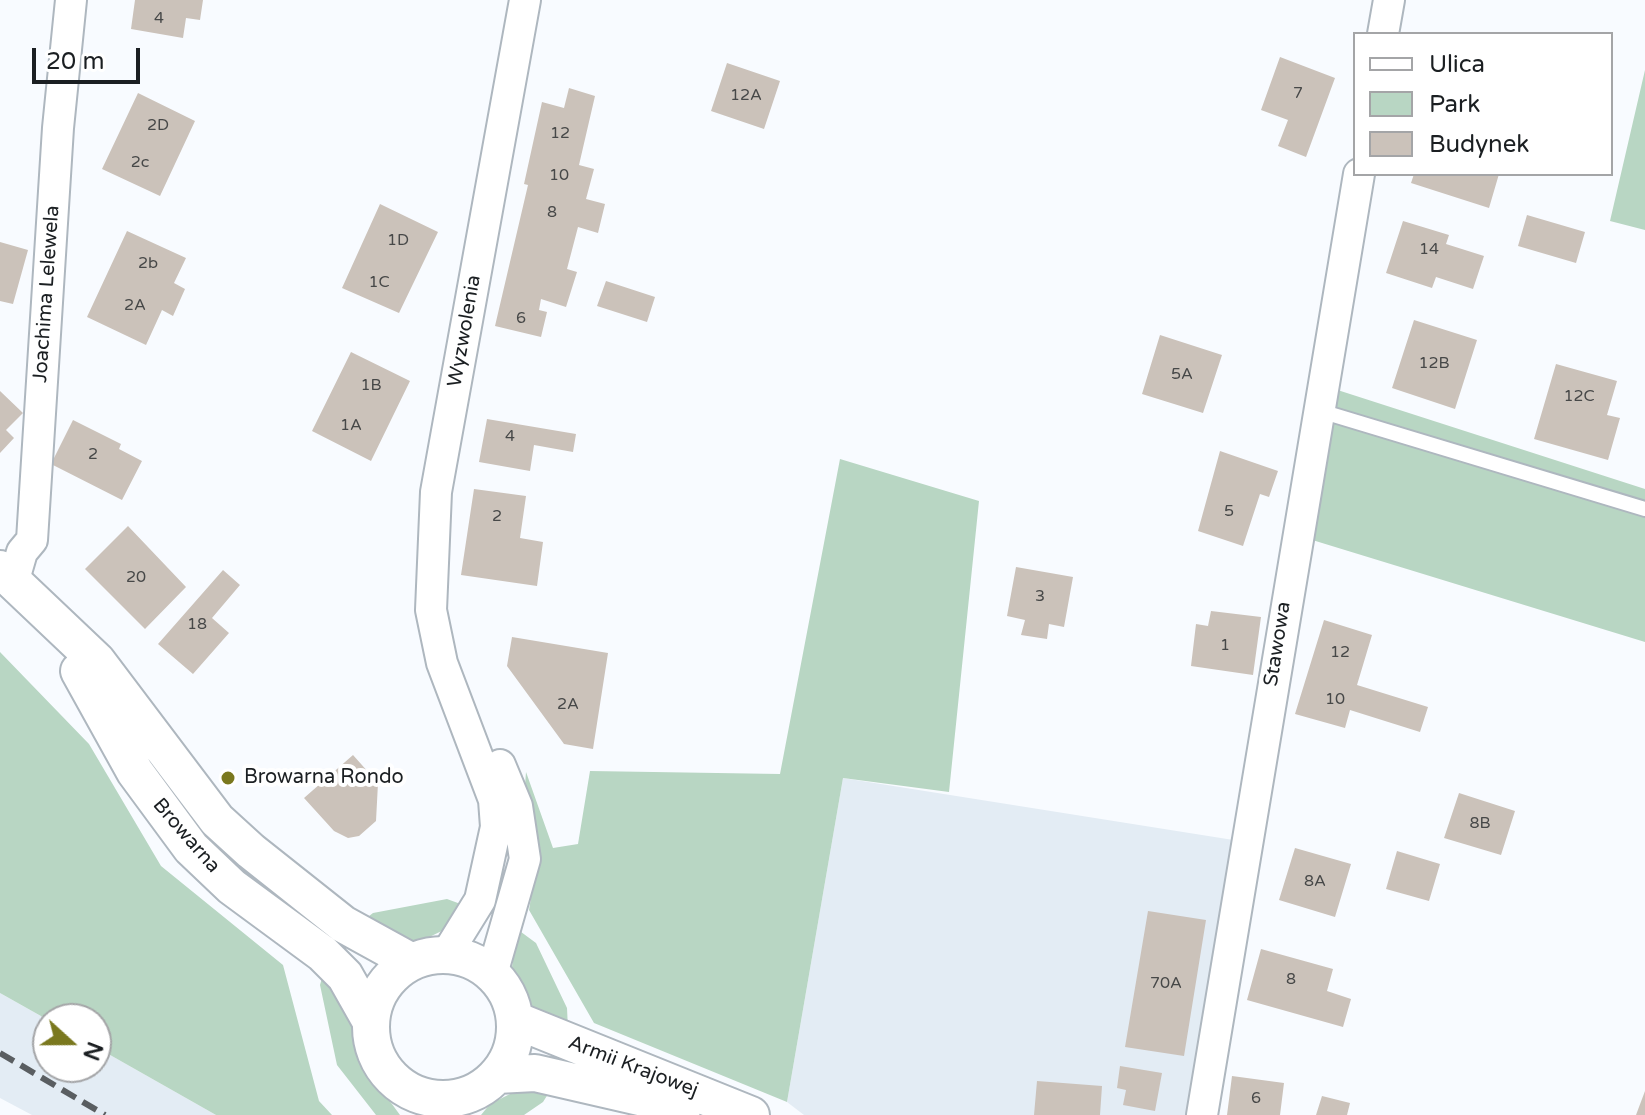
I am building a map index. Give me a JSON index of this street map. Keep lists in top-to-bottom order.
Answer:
{
  "streets": {
    "street": [
      "Joachima Lelewela",
      "Wyzwolenia",
      "Stawowa",
      "Browarna",
      "Armii Krajowej"
    ]
  },
  "crossings": [
    ["Joachima Lelewela", "Browarna"],
    ["Wyzwolenia", "Browarna"],
    ["Wyzwolenia", "Armii Krajowej"],
    ["Browarna", "Armii Krajowej"]
  ],
  "places": ["Browarna Rondo"],
  "house_numbers": [
    "4",
    "7",
    "12A",
    "2D",
    "12",
    "2c",
    "10",
    "8",
    "1D",
    "14",
    "2b",
    "1C",
    "2A",
    "6",
    "12B",
    "5A",
    "1B",
    "12C",
    "1A",
    "4",
    "2",
    "5",
    "2",
    "20",
    "3",
    "18",
    "1",
    "12",
    "10",
    "2A",
    "8B",
    "8A",
    "8",
    "70A",
    "6"
  ],
  "legend": ["Ulica", "Park", "Budynek"],
  "scale_bar": "20 m",
  "north": "right"
}
